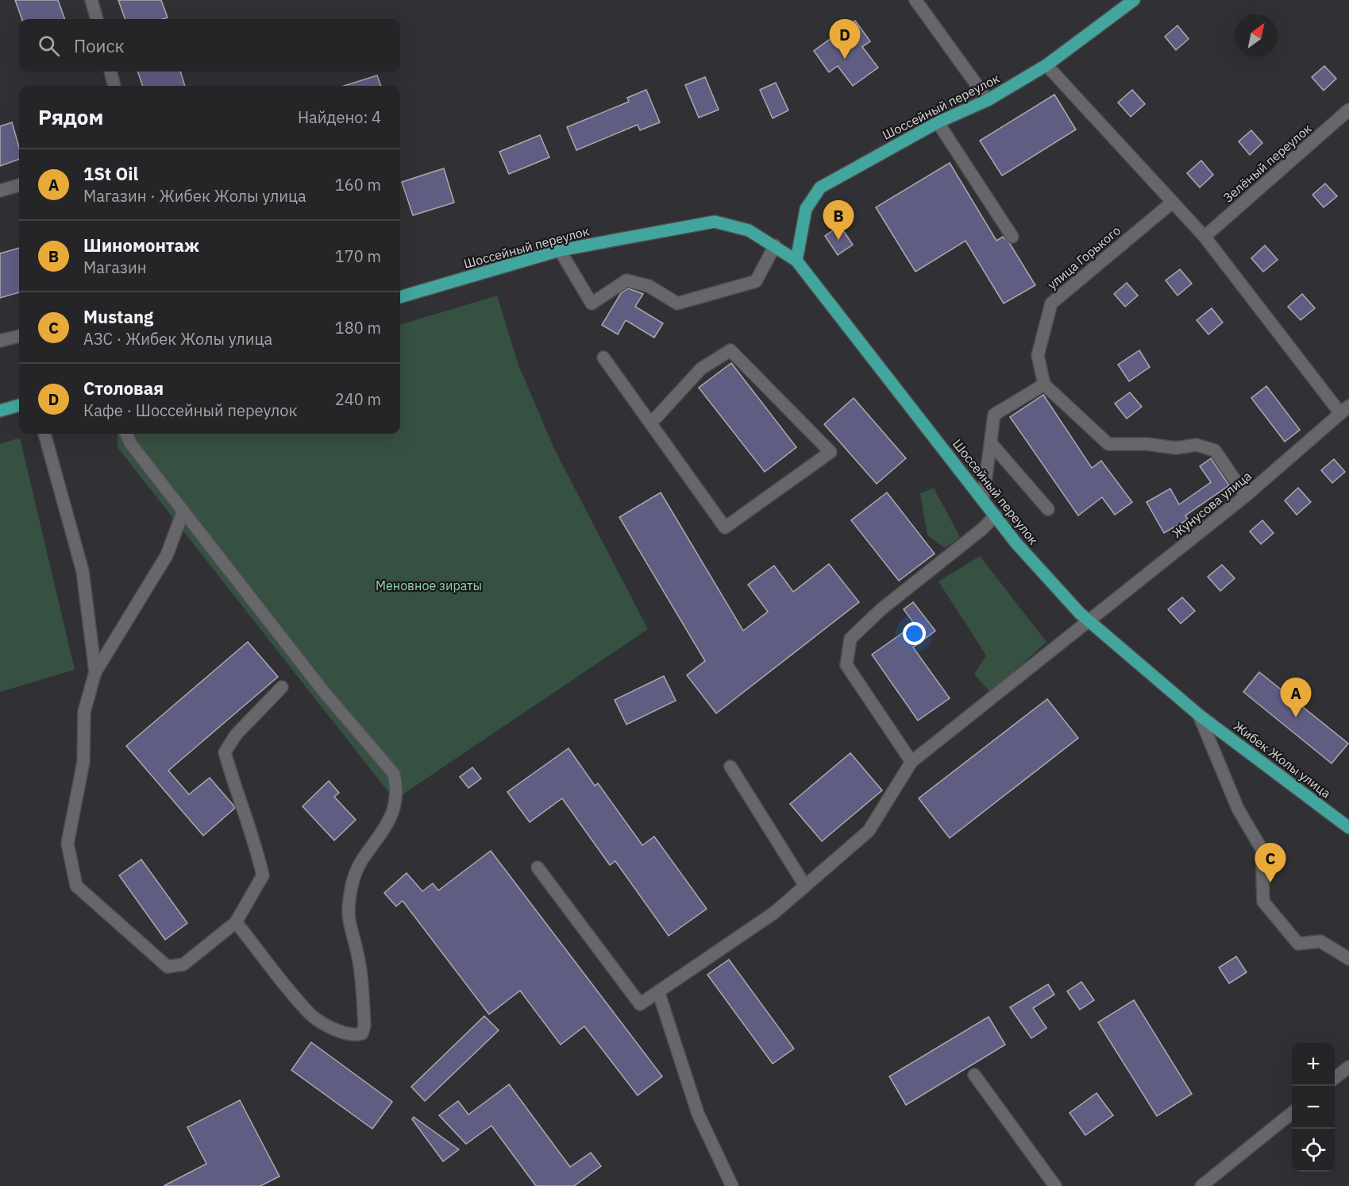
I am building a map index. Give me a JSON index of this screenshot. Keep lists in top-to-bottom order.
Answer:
{
  "streets": {
    "main road": ["Шоссейный переулок", "Жибек Жолы улица"],
    "street": ["Зелёный переулок", "улица Горького", "Жунусова улица"]
  },
  "crossings": [
    ["Шоссейный переулок", "Жунусова улица"],
    ["Шоссейный переулок", "Жибек Жолы улица"]
  ],
  "parks": ["Меновное зираты"],
  "north": "top right",
  "page": {
    "pins": [
      "D",
      "B",
      "A",
      "C"
    ],
    "search": "Поиск",
    "heading": ["Рядом", "Найдено: 4"],
    "list": [
      {
        "mark": "A",
        "name": "1St Oil",
        "note": "Магазин · Жибек Жолы улица",
        "value": "160 m"
      },
      {
        "mark": "B",
        "name": "Шиномонтаж",
        "note": "Магазин",
        "value": "170 m"
      },
      {
        "mark": "C",
        "name": "Mustang",
        "note": "АЗС · Жибек Жолы улица",
        "value": "180 m"
      },
      {
        "mark": "D",
        "name": "Столовая",
        "note": "Кафе · Шоссейный переулок",
        "value": "240 m"
      }
    ],
    "map_buttons": ["+", "−"]
  }
}
